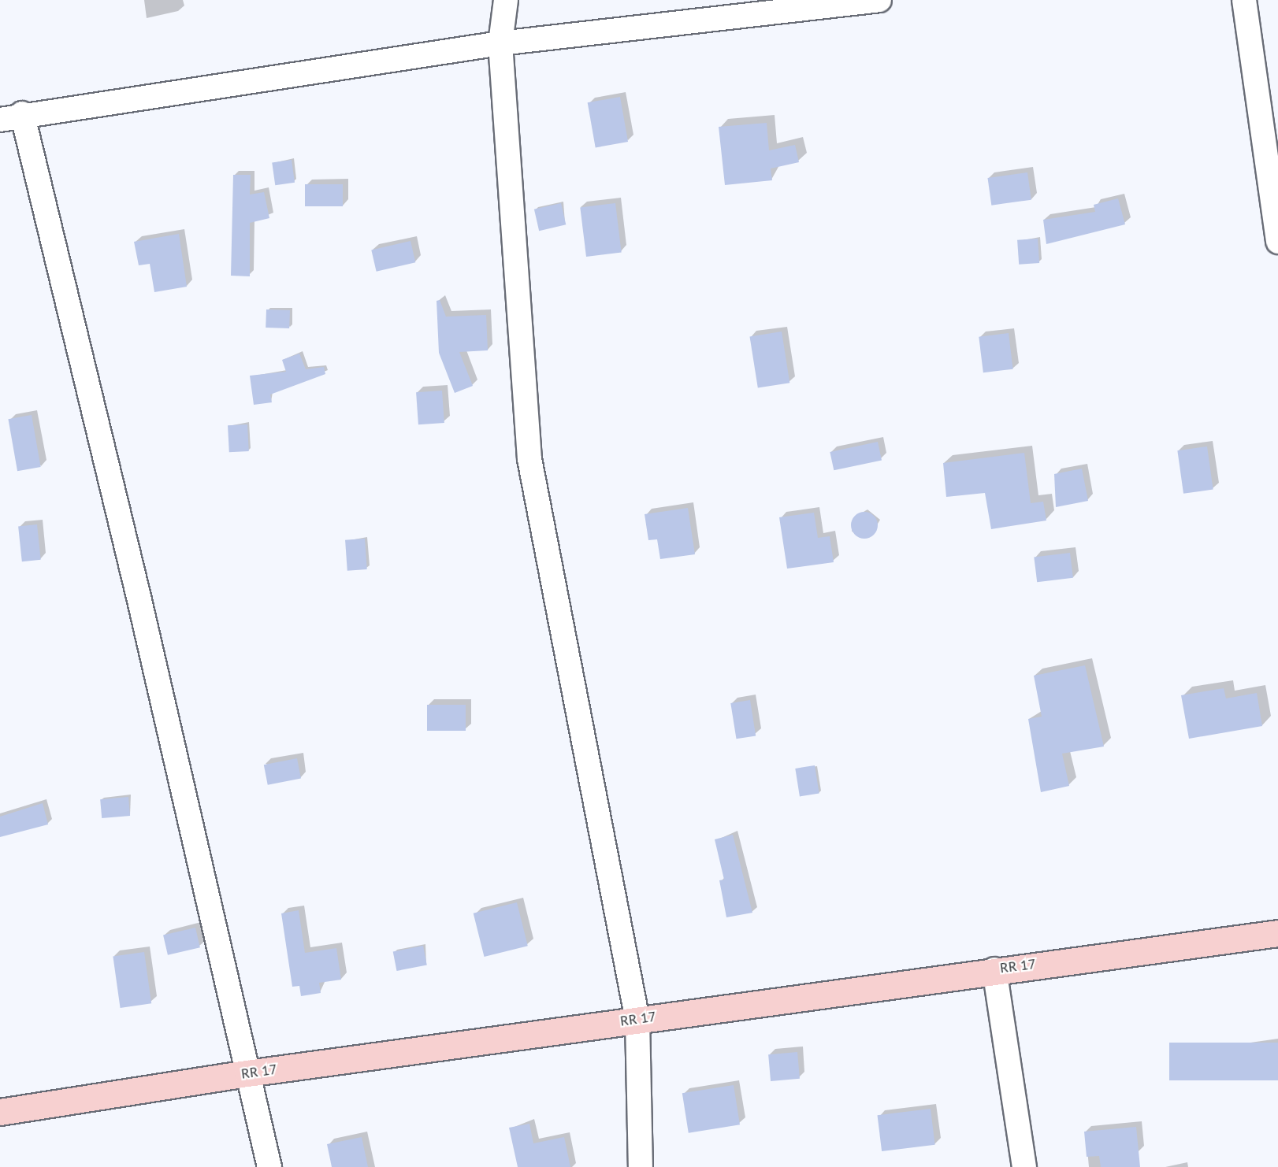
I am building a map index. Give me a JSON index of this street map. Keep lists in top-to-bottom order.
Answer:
{
  "streets": {
    "main road": ["RR 17"]
  }
}
